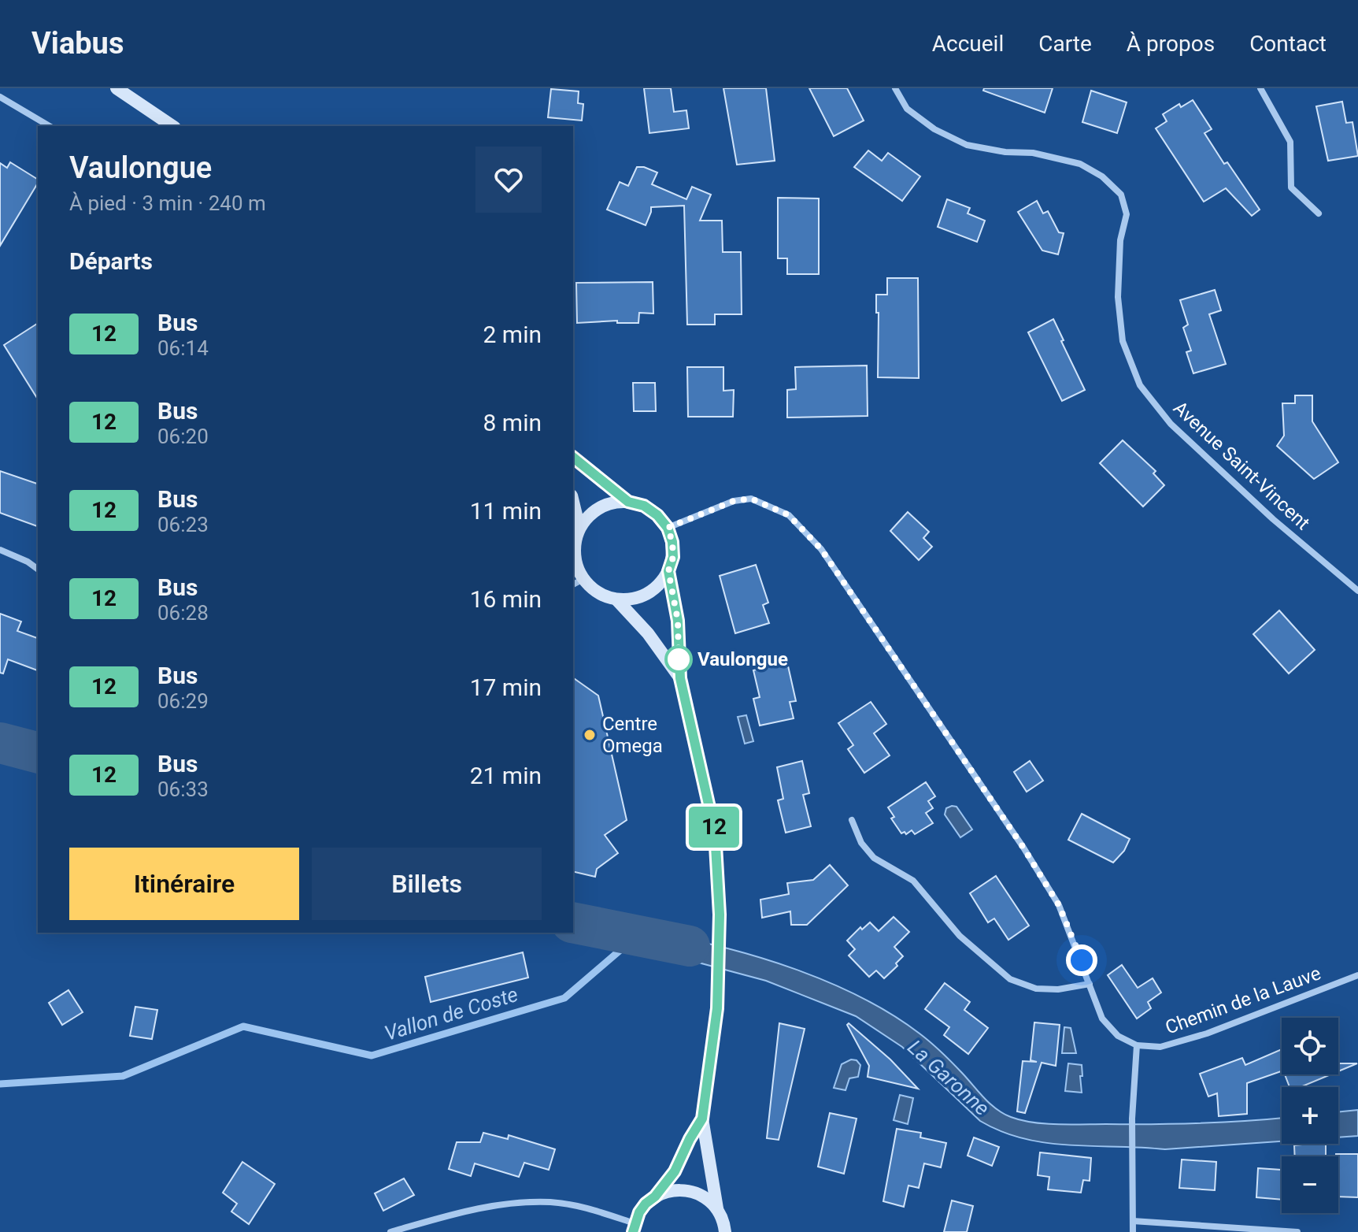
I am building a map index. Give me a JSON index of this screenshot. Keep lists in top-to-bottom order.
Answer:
{
  "streets": {
    "street": ["Avenue Saint-Vincent", "Chemin de la Lauve"]
  },
  "water": ["Vallon de Coste", "La Garonne"],
  "places": ["Vaulongue", "Centre Omega"],
  "lines": ["bus line 12"],
  "page": {
    "header": "Viabus",
    "nav": [
      "Accueil",
      "Carte",
      "À propos",
      "Contact"
    ],
    "on_map": "12",
    "heading": [
      ["Vaulongue", "À pied · 3 min · 240 m"],
      "Départs"
    ],
    "list": [
      {
        "mark": "12",
        "name": "Bus",
        "note": "06:14",
        "value": "2 min"
      },
      {
        "mark": "12",
        "name": "Bus",
        "note": "06:20",
        "value": "8 min"
      },
      {
        "mark": "12",
        "name": "Bus",
        "note": "06:23",
        "value": "11 min"
      },
      {
        "mark": "12",
        "name": "Bus",
        "note": "06:28",
        "value": "16 min"
      },
      {
        "mark": "12",
        "name": "Bus",
        "note": "06:29",
        "value": "17 min"
      },
      {
        "mark": "12",
        "name": "Bus",
        "note": "06:33",
        "value": "21 min"
      }
    ],
    "buttons": ["Itinéraire", "Billets"],
    "map_buttons": ["+", "−"]
  }
}
